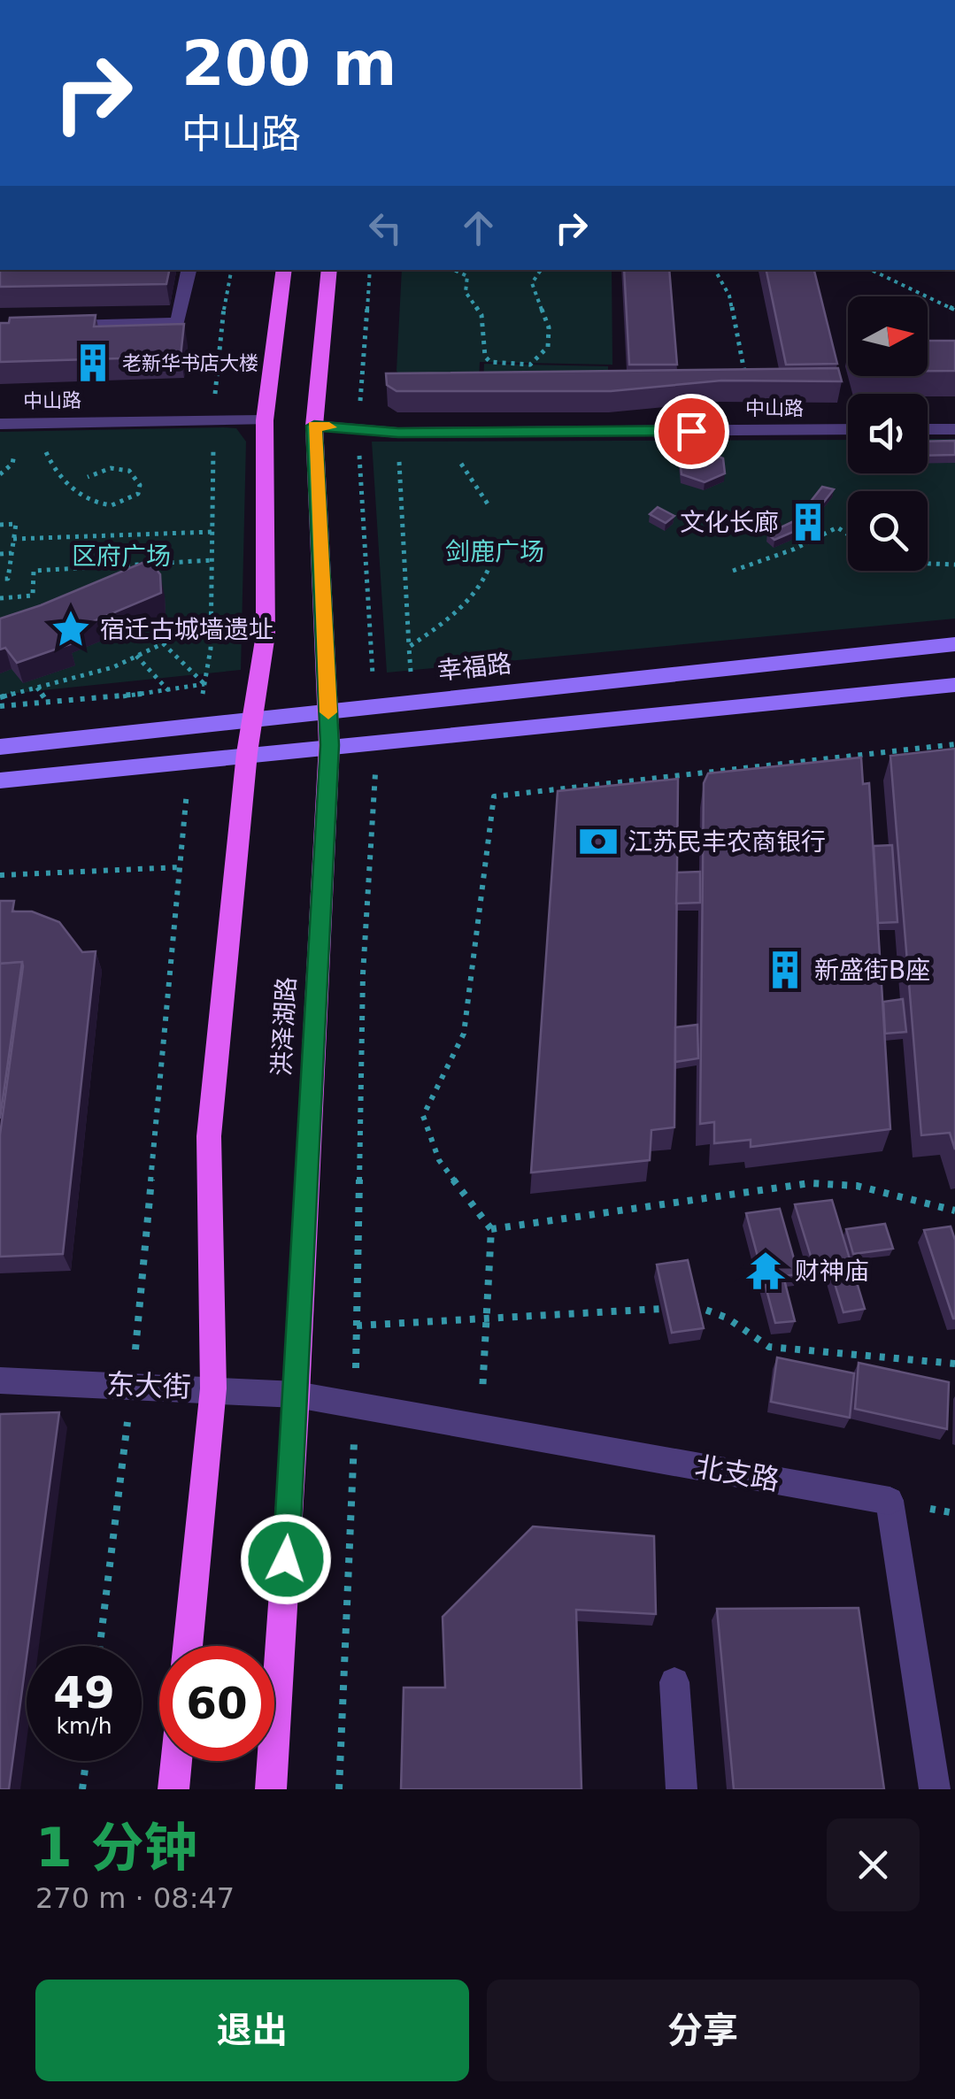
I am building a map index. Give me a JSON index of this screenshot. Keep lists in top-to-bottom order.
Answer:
{
  "streets": {
    "main road": ["幸福路", "洪泽湖路"],
    "street": ["中山路", "东大街", "北支路"]
  },
  "crossings": [
    ["中山路", "洪泽湖路"],
    ["幸福路", "洪泽湖路"],
    ["洪泽湖路", "东大街"],
    ["洪泽湖路", "北支路"],
    ["东大街", "北支路"]
  ],
  "parks": ["剑鹿广场", "区府广场"],
  "places": {
    "building": ["老新华书店大楼", "文化长廊", "新盛街B座"],
    "place": ["宿迁古城墙遗址"],
    "bank": ["江苏民丰农商银行"],
    "temple": ["财神庙"]
  },
  "north": "right",
  "page": {
    "turn": ["200 m", "中山路"],
    "speed": "49 km/h",
    "limit": "60",
    "heading": ["1 分钟", "270 m · 08:47"],
    "buttons": ["退出", "分享"]
  }
}
